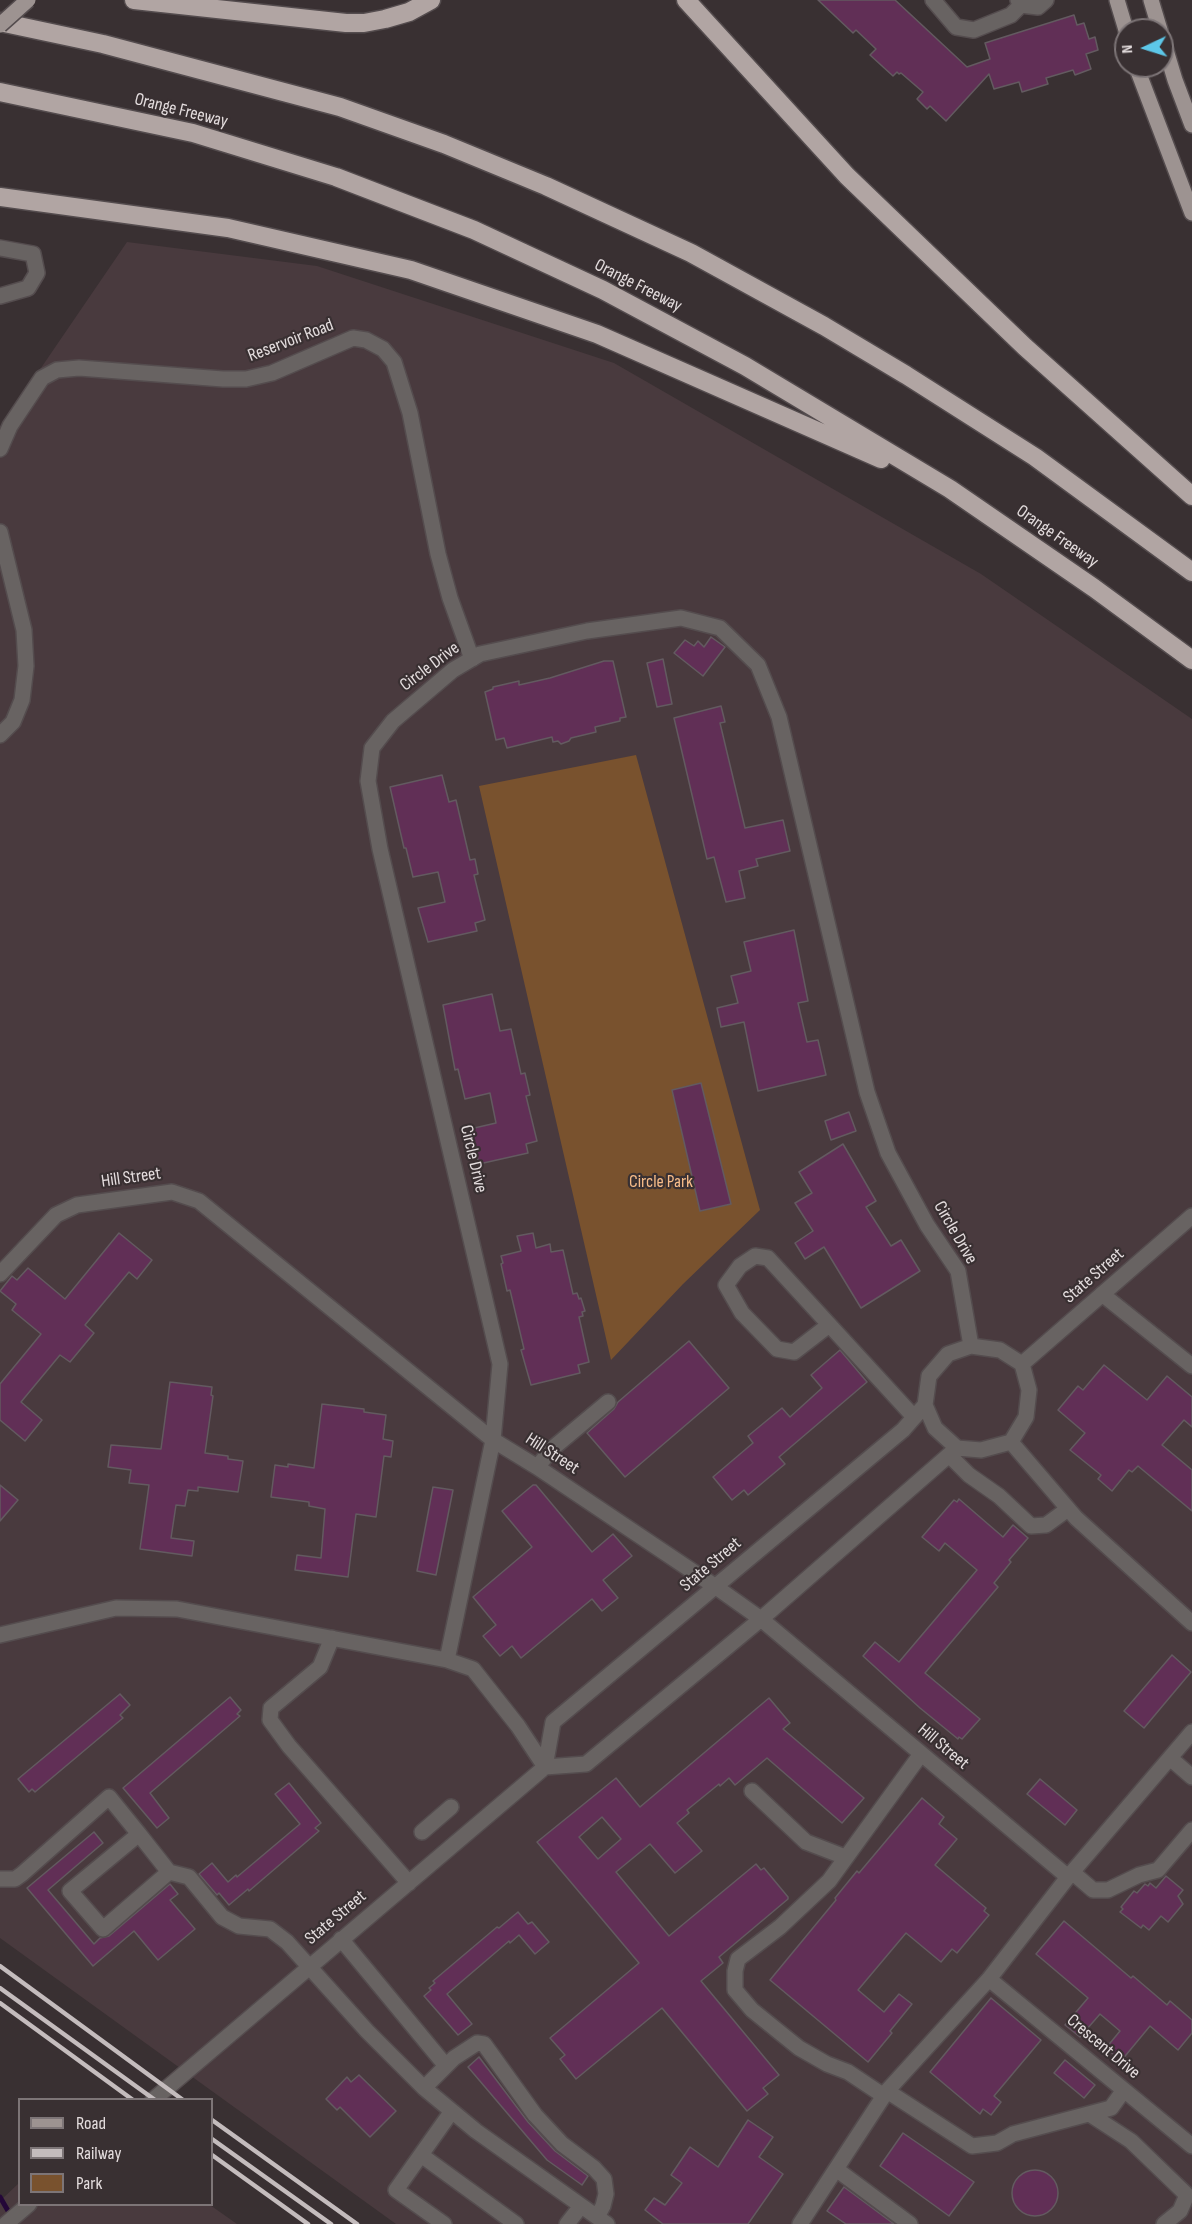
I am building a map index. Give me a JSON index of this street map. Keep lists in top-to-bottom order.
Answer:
{
  "streets": {
    "highway": ["Orange Freeway"],
    "street": [
      "Reservoir Road",
      "Circle Drive",
      "Hill Street",
      "State Street",
      "Crescent Drive"
    ]
  },
  "crossings": [
    ["Reservoir Road", "Circle Drive"],
    ["Circle Drive", "Hill Street"],
    ["Circle Drive", "State Street"],
    ["Hill Street", "State Street"]
  ],
  "parks": ["Circle Park"],
  "legend": ["Road", "Railway", "Park"],
  "north": "left"
}
